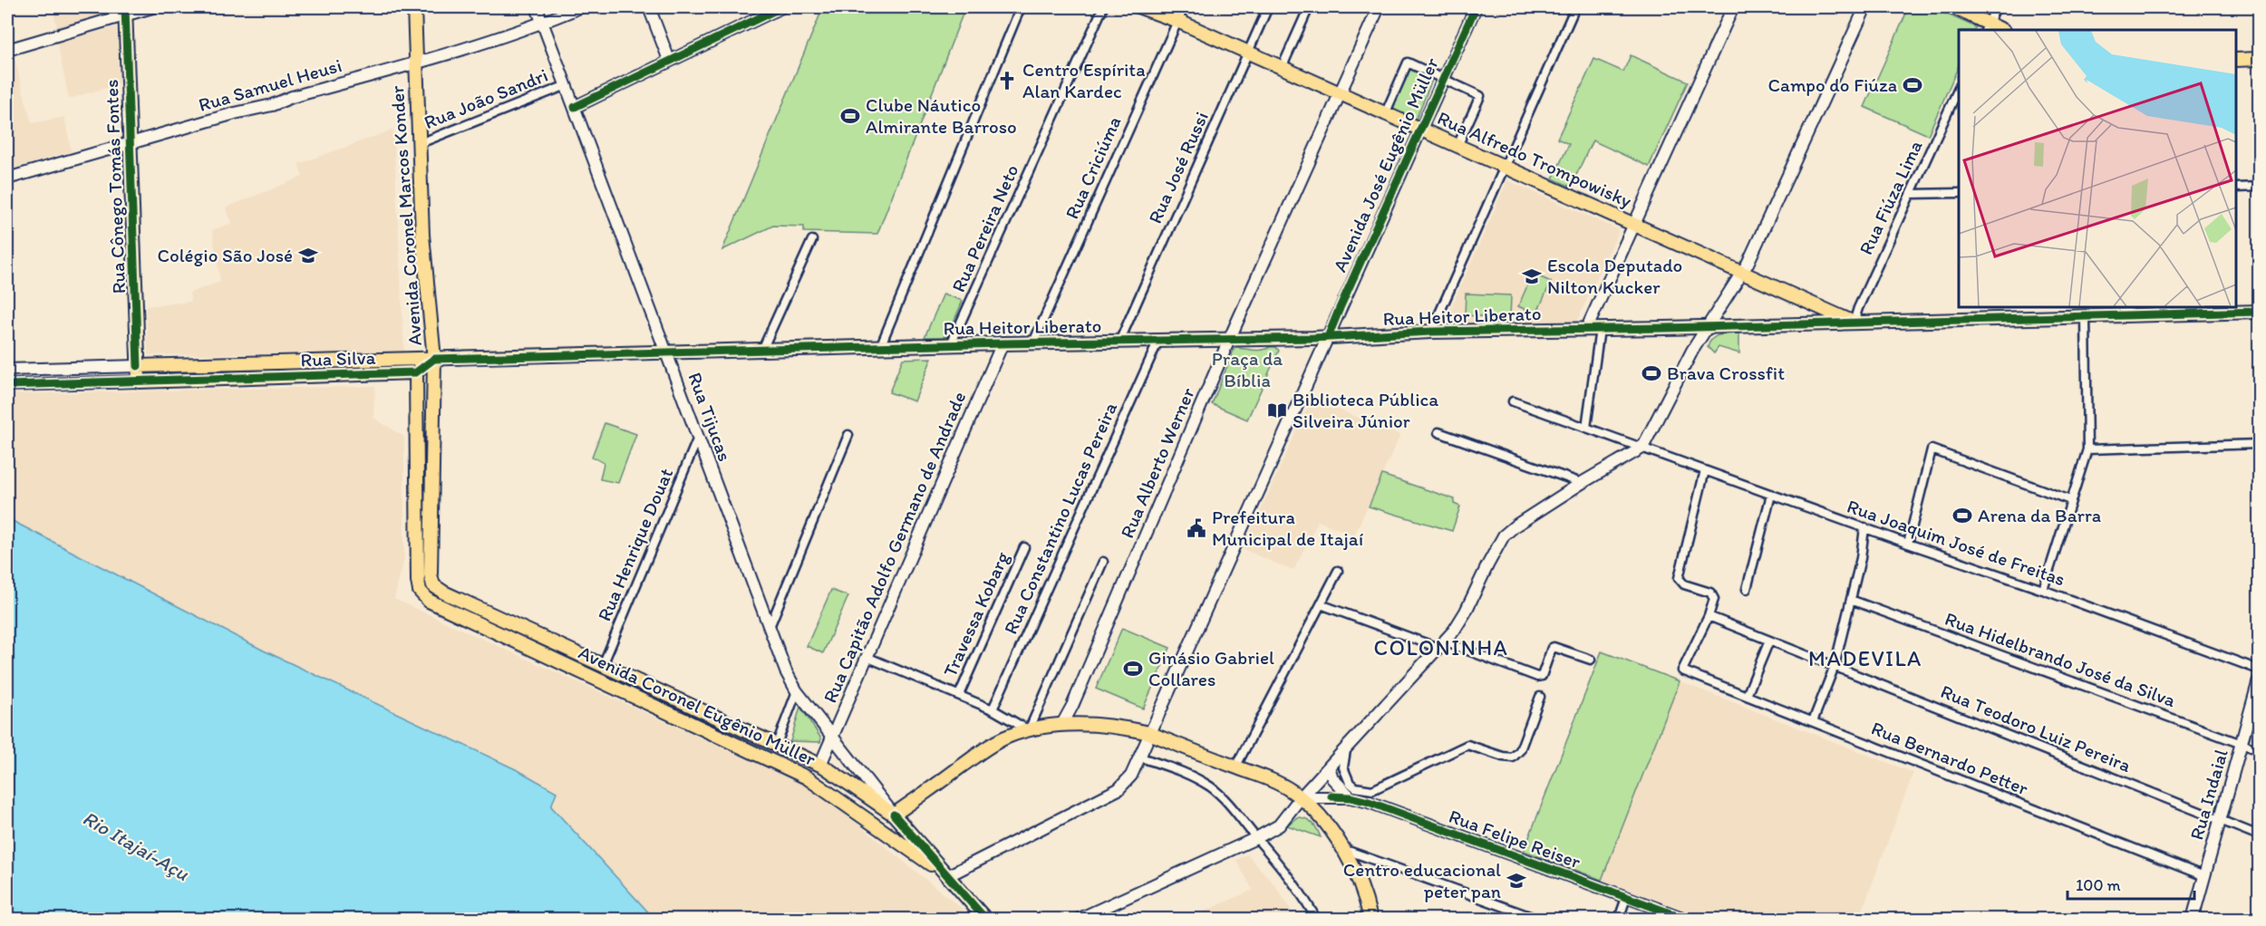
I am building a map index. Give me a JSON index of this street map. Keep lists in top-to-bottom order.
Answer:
{
  "streets": {
    "main road": [
      "Rua Alfredo Trompowisky",
      "Rua Cônego Tomás Fontes",
      "Avenida Coronel Marcos Konder",
      "Rua Heitor Liberato",
      "Rua Silva",
      "Avenida Coronel Eugênio Müller"
    ],
    "street": [
      "Rua Samuel Heusi",
      "Rua João Sandri",
      "Avenida José Eugênio Müller",
      "Rua Criciúma",
      "Rua José Russi",
      "Rua Fiúza Lima",
      "Rua Pereira Neto",
      "Rua Tijucas",
      "Rua Alberto Werner",
      "Rua Constantino Lucas Pereira",
      "Rua Joaquim José de Freitas",
      "Rua Henrique Douat",
      "Rua Capitão Adolfo Germano de Andrade",
      "Travessa Kobarg",
      "Rua Hidelbrando José da Silva",
      "Rua Teodoro Luiz Pereira",
      "Rua Bernardo Petter",
      "Rua Indaial",
      "Rua Felipe Reiser"
    ]
  },
  "crossings": [
    ["Rua Samuel Heusi", "Rua Cônego Tomás Fontes"],
    ["Rua Samuel Heusi", "Avenida Coronel Marcos Konder"],
    ["Rua Samuel Heusi", "Rua Tijucas"],
    ["Rua João Sandri", "Avenida Coronel Marcos Konder"],
    ["Rua João Sandri", "Rua Tijucas"],
    ["Rua Alfredo Trompowisky", "Avenida José Eugênio Müller"],
    ["Rua Alfredo Trompowisky", "Rua Criciúma"],
    ["Rua Alfredo Trompowisky", "Rua José Russi"],
    ["Rua Alfredo Trompowisky", "Rua Fiúza Lima"],
    ["Rua Alfredo Trompowisky", "Rua Heitor Liberato"],
    ["Rua Alfredo Trompowisky", "Rua Alberto Werner"],
    ["Avenida José Eugênio Müller", "Rua Heitor Liberato"],
    ["Avenida José Eugênio Müller", "Avenida Coronel Eugênio Müller"],
    ["Rua Criciúma", "Rua Heitor Liberato"],
    ["Rua José Russi", "Rua Heitor Liberato"],
    ["Rua Cônego Tomás Fontes", "Rua Silva"],
    ["Rua Fiúza Lima", "Rua Heitor Liberato"],
    ["Avenida Coronel Marcos Konder", "Rua Silva"],
    ["Avenida Coronel Marcos Konder", "Avenida Coronel Eugênio Müller"],
    ["Rua Pereira Neto", "Rua Heitor Liberato"],
    ["Rua Heitor Liberato", "Rua Silva"],
    ["Rua Heitor Liberato", "Rua Tijucas"],
    ["Rua Heitor Liberato", "Rua Alberto Werner"],
    ["Rua Heitor Liberato", "Rua Constantino Lucas Pereira"],
    ["Rua Heitor Liberato", "Rua Capitão Adolfo Germano de Andrade"],
    ["Rua Silva", "Rua Tijucas"],
    ["Rua Tijucas", "Rua Henrique Douat"],
    ["Rua Tijucas", "Rua Capitão Adolfo Germano de Andrade"],
    ["Rua Tijucas", "Avenida Coronel Eugênio Müller"],
    ["Rua Henrique Douat", "Avenida Coronel Eugênio Müller"],
    ["Rua Capitão Adolfo Germano de Andrade", "Avenida Coronel Eugênio Müller"],
    ["Rua Hidelbrando José da Silva", "Rua Indaial"],
    ["Rua Teodoro Luiz Pereira", "Rua Bernardo Petter"],
    ["Rua Teodoro Luiz Pereira", "Rua Indaial"],
    ["Rua Bernardo Petter", "Rua Indaial"]
  ],
  "districts": ["COLONINHA", "MADEVILA"],
  "water": ["Rio Itajaí-Açu"],
  "parks": ["Praça da Bíblia"],
  "places": {
    "church": ["Centro Espírita Alan Kardec"],
    "sports": [
      "Campo do Fiúza",
      "Clube Náutico Almirante Barroso",
      "Brava Crossfit",
      "Arena da Barra",
      "Ginásio Gabriel Collares"
    ],
    "school or university": ["Colégio São José", "Escola Deputado Nilton Kucker", "Centro educacional peter pan"],
    "library": ["Biblioteca Pública Silveira Júnior"],
    "public building": ["Prefeitura Municipal de Itajaí"]
  },
  "scale_bar": "100 m"
}
